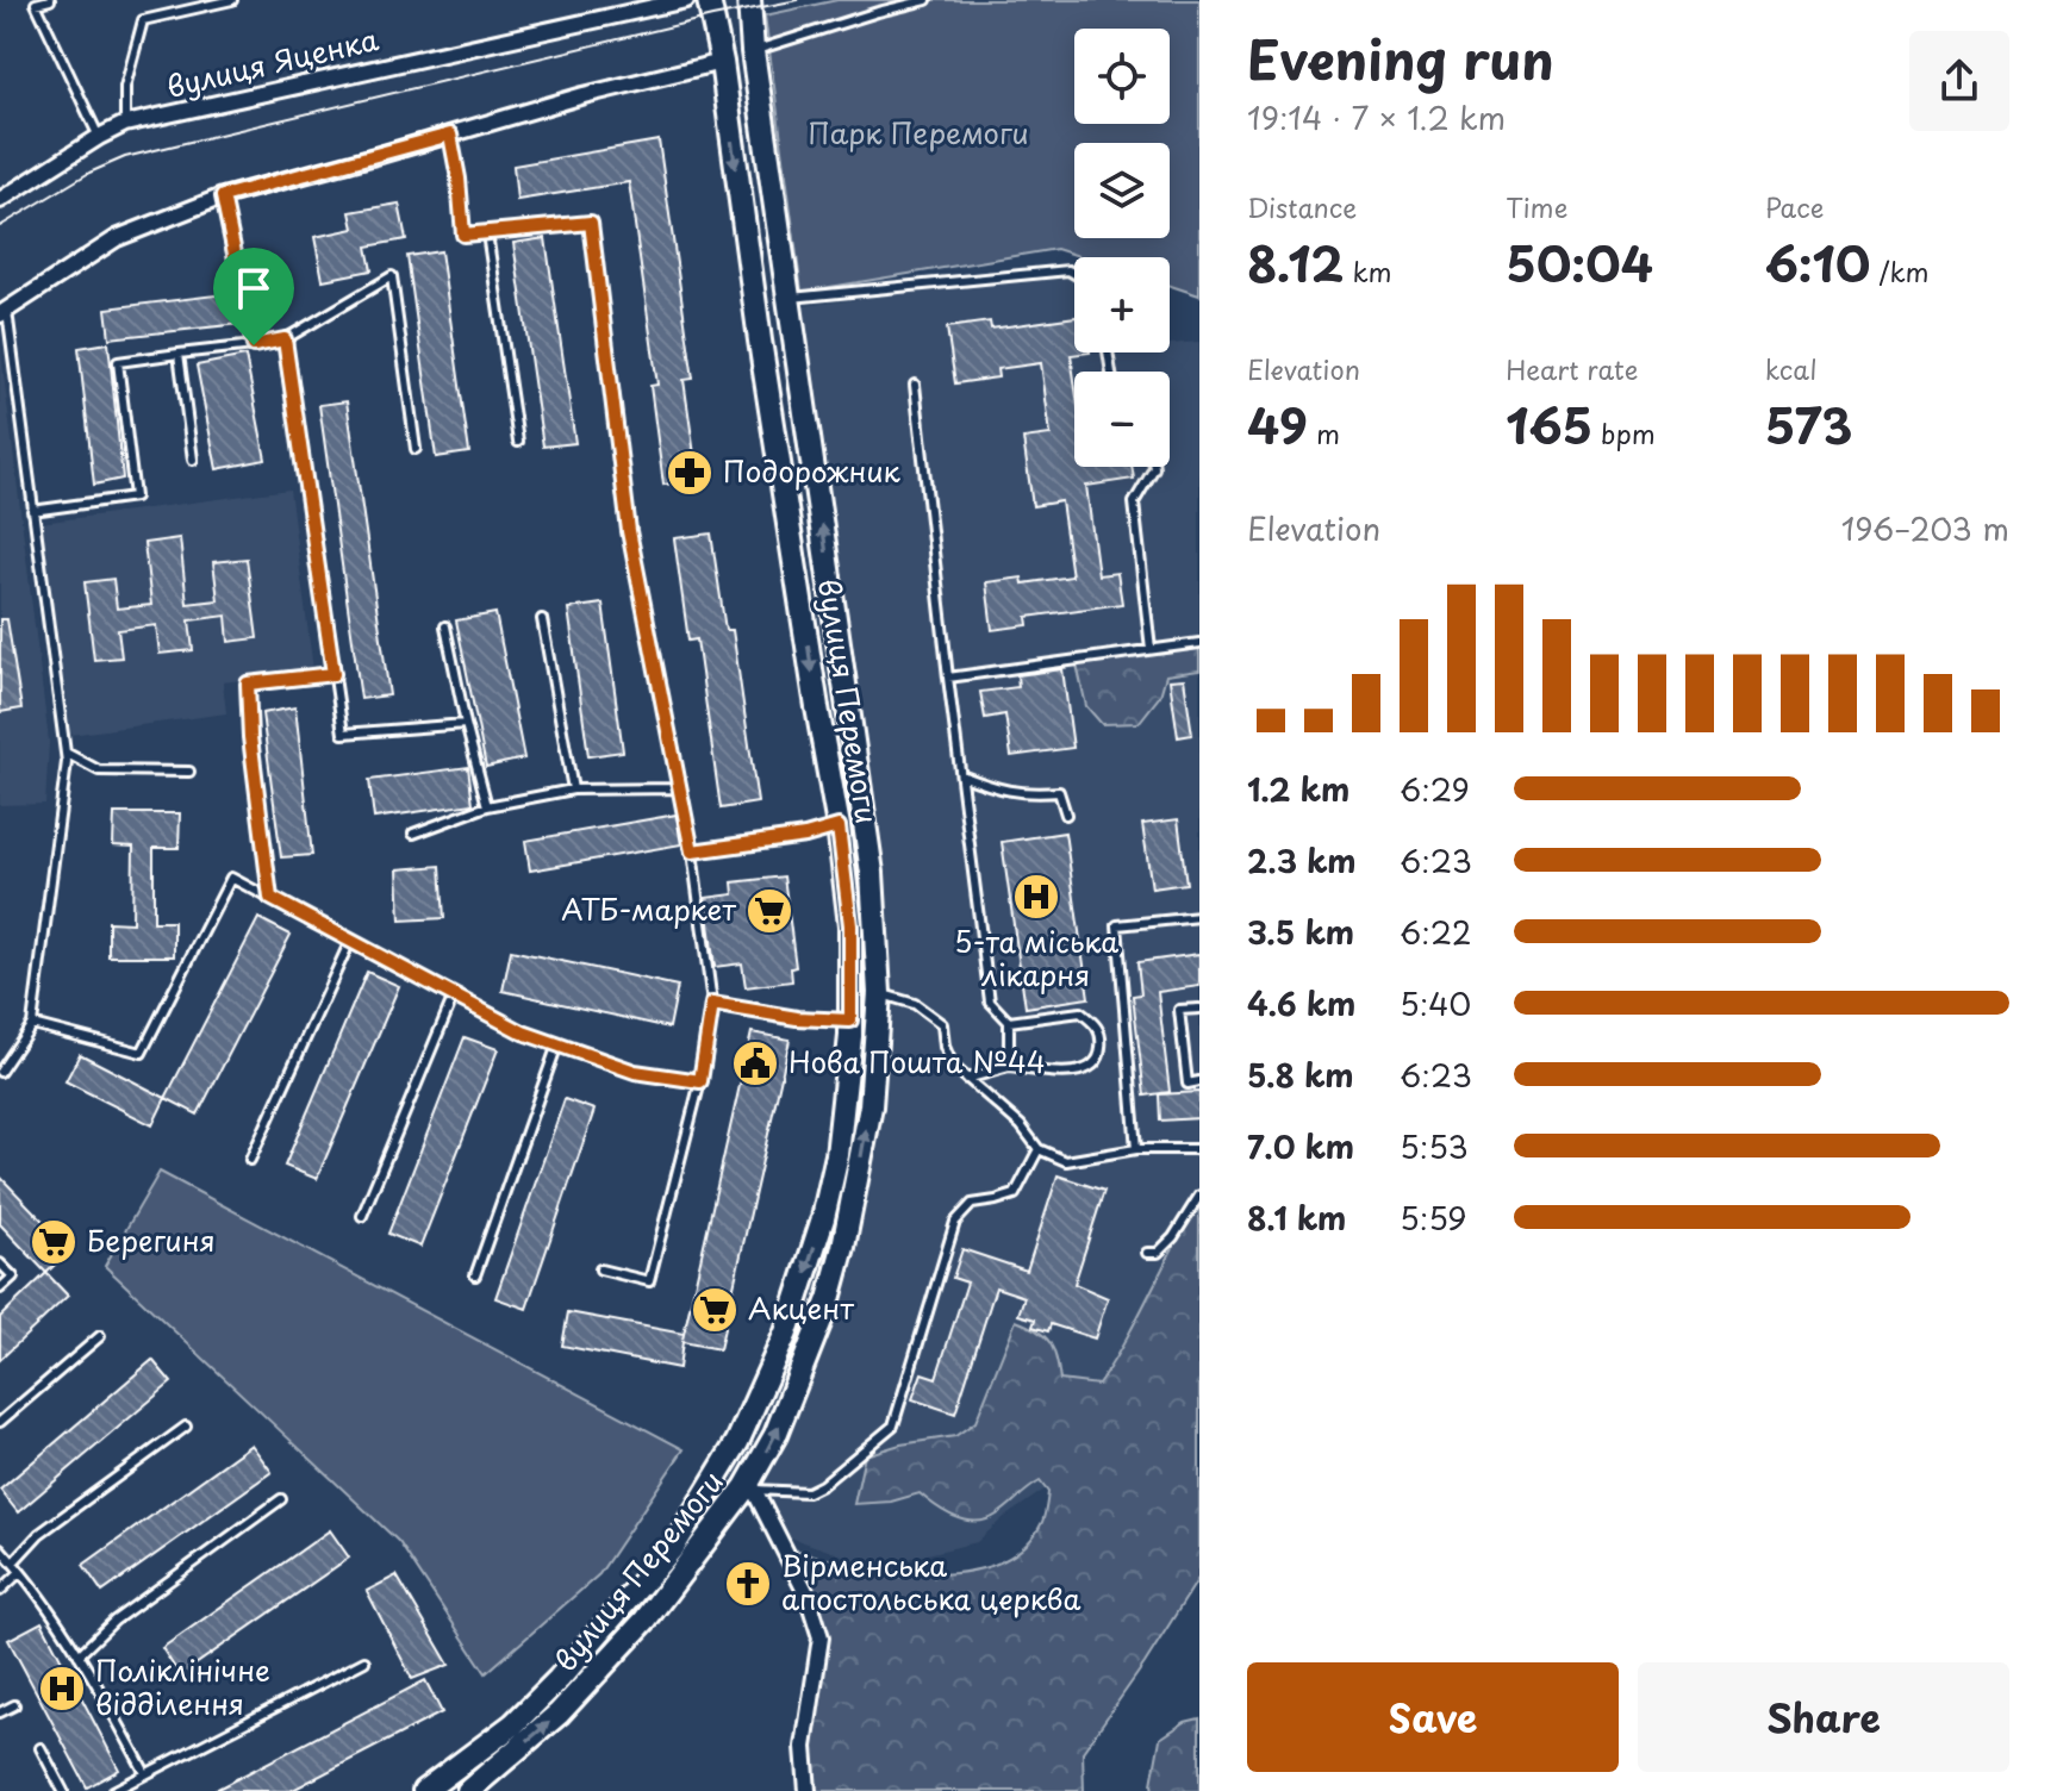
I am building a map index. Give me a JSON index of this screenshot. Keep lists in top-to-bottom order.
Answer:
{
  "streets": {
    "main road": ["вулиця Перемоги"],
    "street": ["вулиця Яценка"]
  },
  "parks": ["Парк Перемоги"],
  "places": {
    "pharmacy": ["Подорожник"],
    "hospital": ["5-та міська лікарня", "Поліклінічне відділення"],
    "supermarket": ["АТБ-маркет", "Берегиня", "Акцент"],
    "public building": ["Нова Пошта №44"],
    "church": ["Вірменська апостольська церква"]
  },
  "page": {
    "heading": ["Evening run", "19:14 · 7 × 1.2 km"],
    "map_buttons": ["+", "−"],
    "stats": [
      ["Distance", "8.12 km"],
      ["Time", "50:04"],
      ["Pace", "6:10 /km"],
      ["Elevation", "49 m"],
      ["Heart rate", "165 bpm"],
      ["kcal", "573"]
    ],
    "chart": ["Elevation", "196–203 m"],
    "list": [
      {
        "name": "1.2 km",
        "note": "6:29"
      },
      {
        "name": "2.3 km",
        "note": "6:23"
      },
      {
        "name": "3.5 km",
        "note": "6:22"
      },
      {
        "name": "4.6 km",
        "note": "5:40"
      },
      {
        "name": "5.8 km",
        "note": "6:23"
      },
      {
        "name": "7.0 km",
        "note": "5:53"
      },
      {
        "name": "8.1 km",
        "note": "5:59"
      }
    ],
    "buttons": ["Save", "Share"]
  }
}
